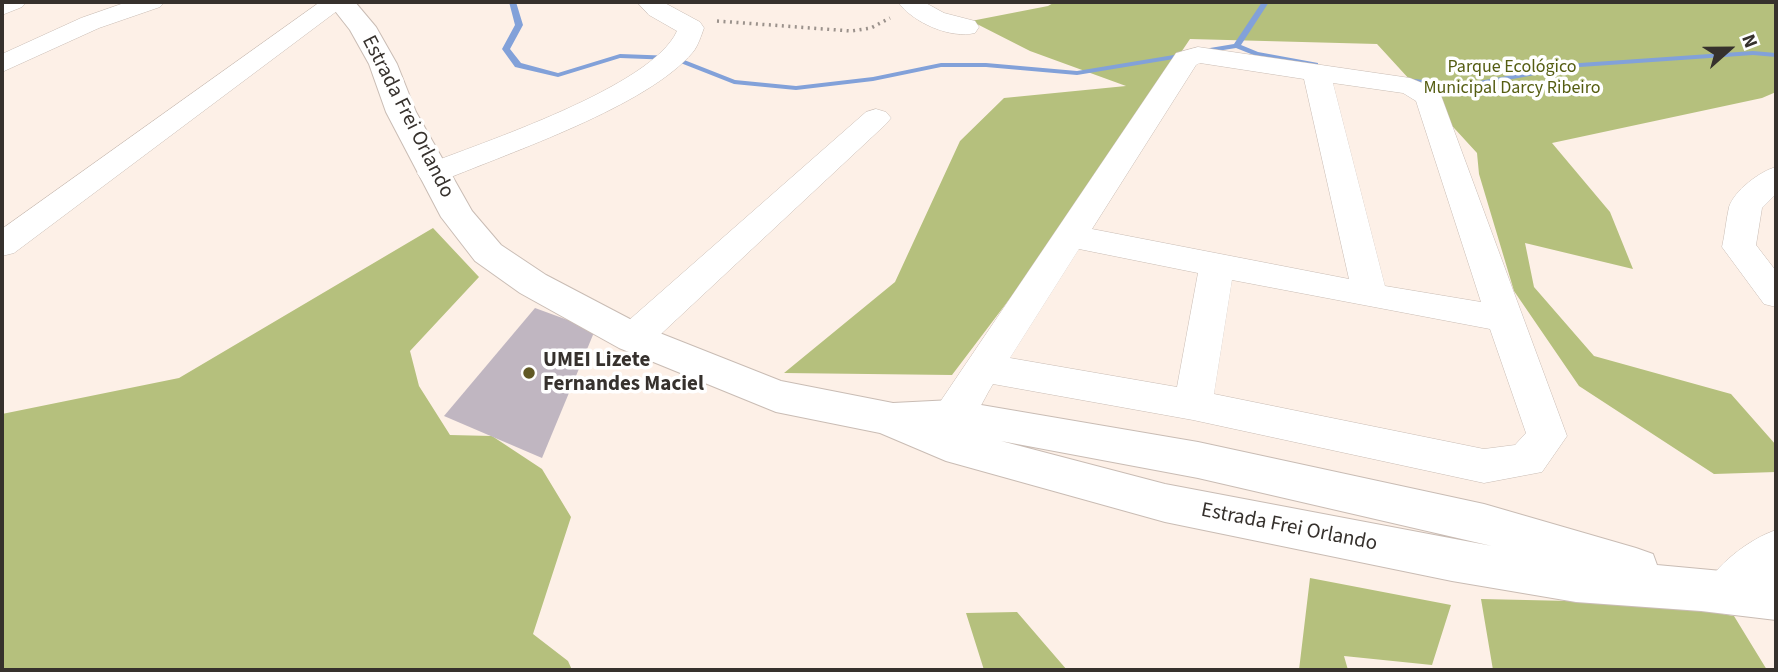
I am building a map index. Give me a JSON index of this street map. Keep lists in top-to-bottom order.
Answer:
{
  "streets": {
    "street": ["Estrada Frei Orlando"]
  },
  "parks": ["Parque Ecológico Municipal Darcy Ribeiro"],
  "places": ["UMEI Lizete Fernandes Maciel"],
  "north": "right"
}
